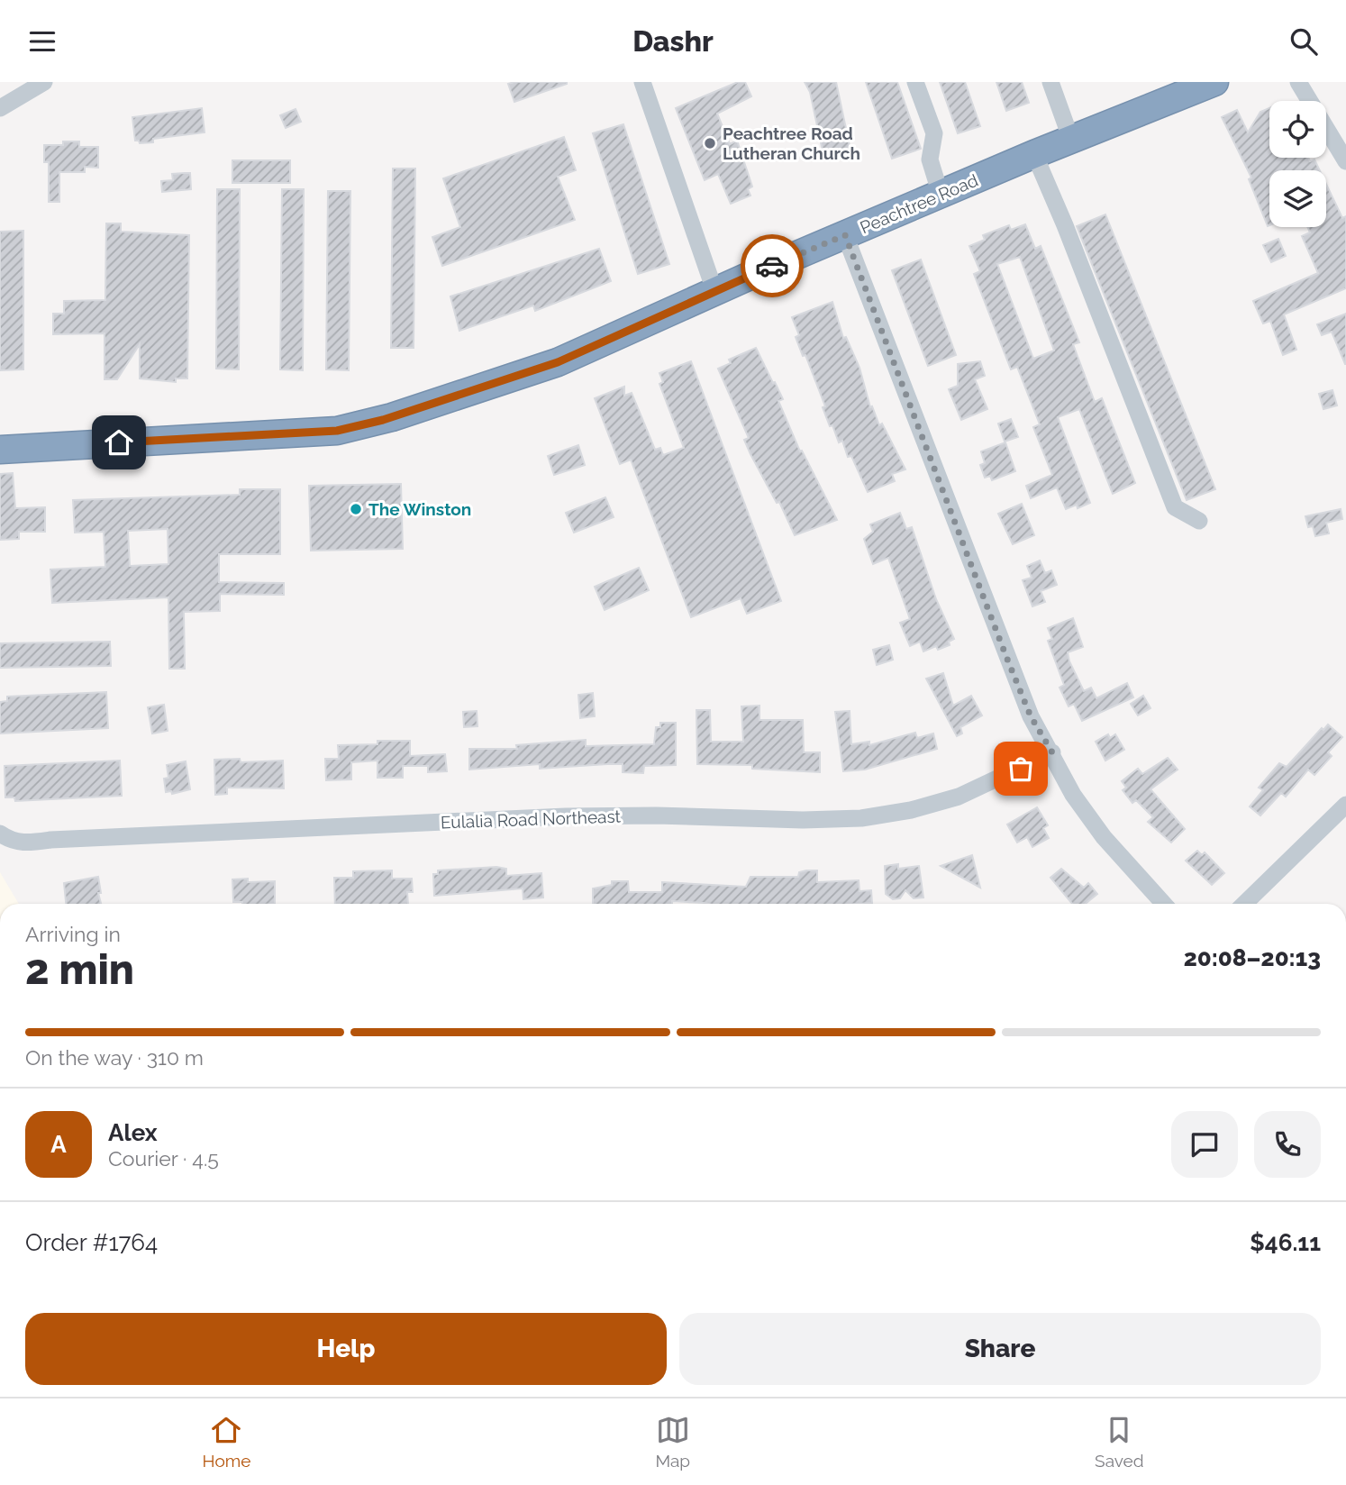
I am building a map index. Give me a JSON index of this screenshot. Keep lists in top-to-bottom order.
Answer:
{
  "streets": {
    "highway": ["Peachtree Road"],
    "street": ["Eulalia Road Northeast"]
  },
  "places": ["Peachtree Road Lutheran Church", "The Winston"],
  "page": {
    "header": "Dashr",
    "heading": ["2 min", "Arriving in", "20:08–20:13"],
    "panel": [
      "Alex",
      "Courier · 4.5",
      "Order #1764",
      "$46.11"
    ],
    "bar": "On the way · 310 m",
    "round": "A",
    "buttons": ["Help", "Share"],
    "tabs": ["Home", "Map", "Saved"]
  }
}
